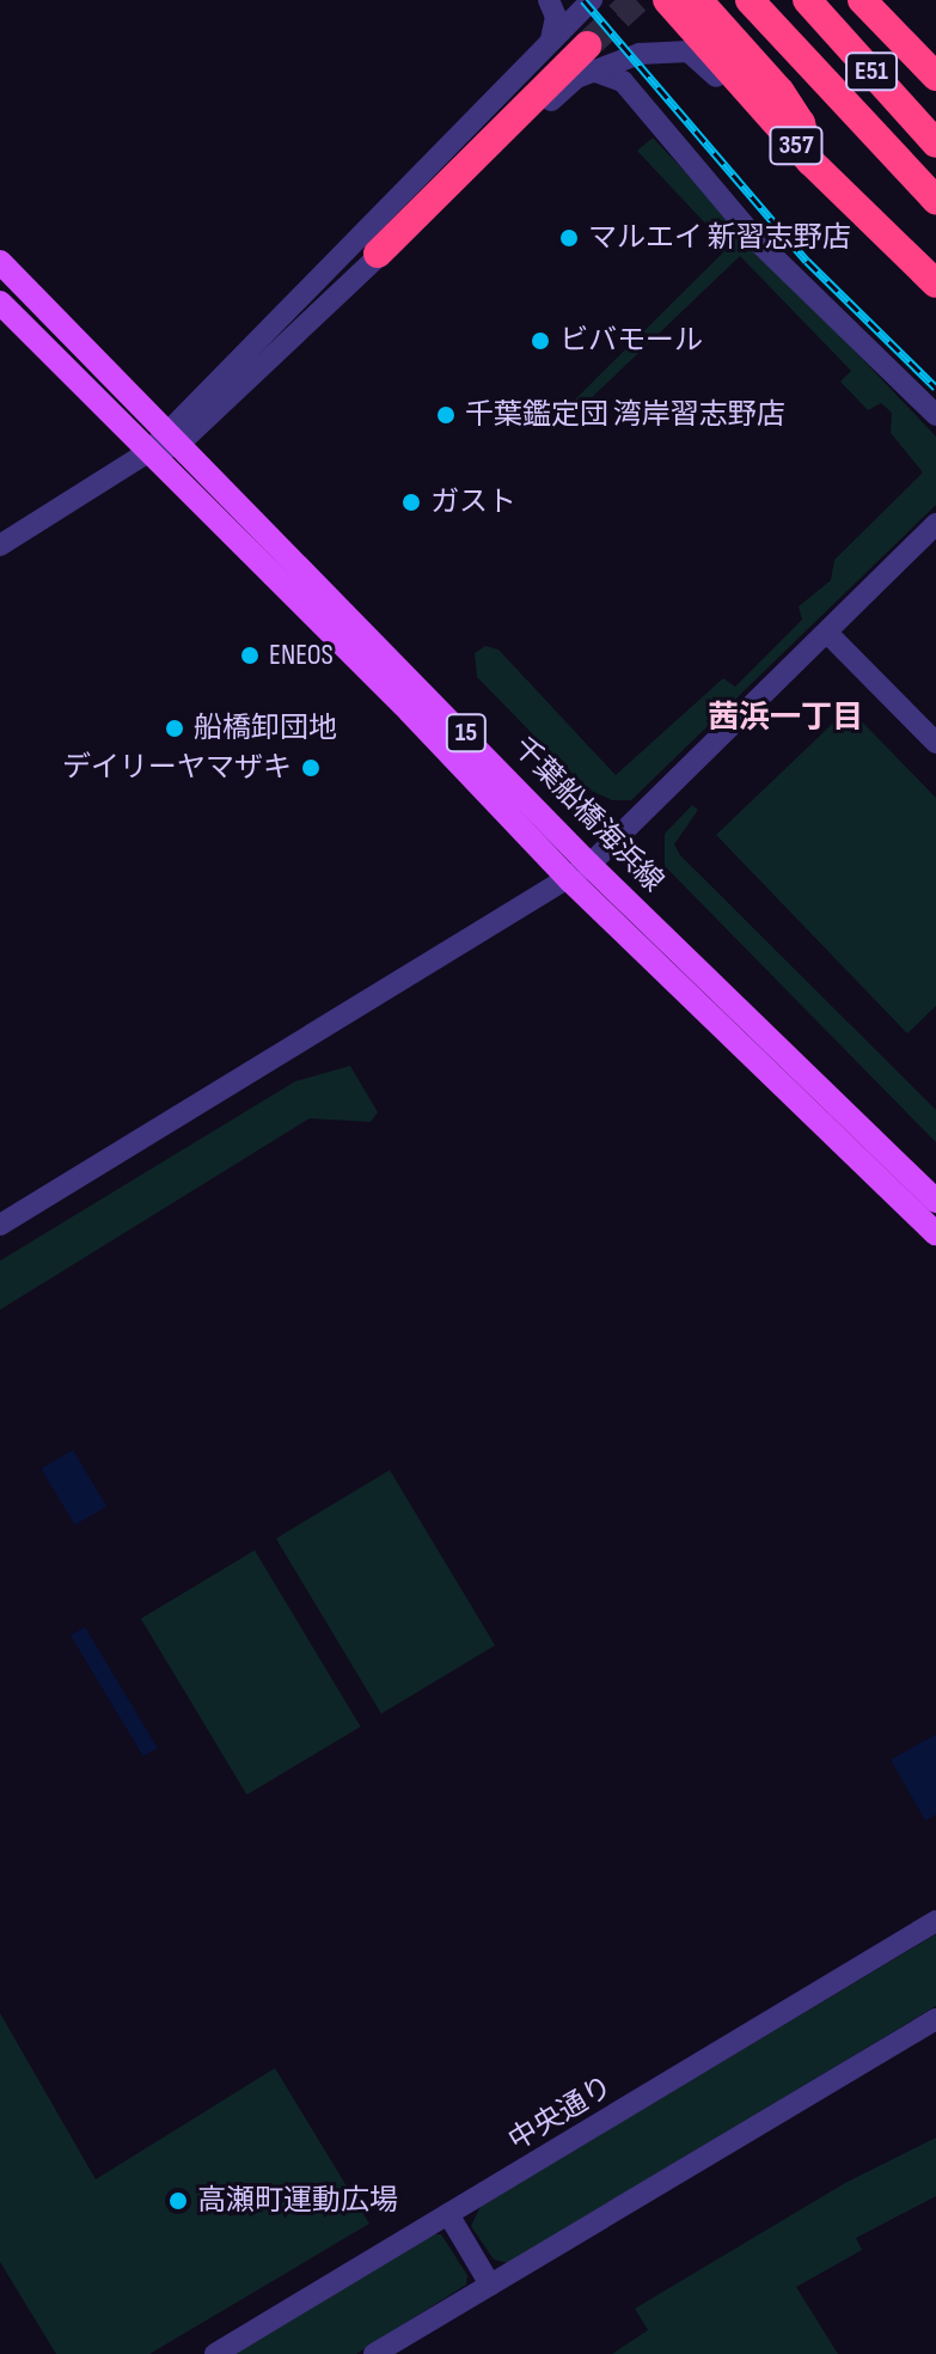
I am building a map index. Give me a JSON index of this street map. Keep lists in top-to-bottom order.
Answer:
{
  "streets": {
    "highway": ["E51", "357"],
    "main road": ["15", "千葉船橋海浜線"],
    "street": ["中央通り"]
  },
  "districts": ["茜浜一丁目"],
  "places": [
    "マルエイ 新習志野店",
    "ビバモール",
    "千葉鑑定団 湾岸習志野店",
    "ガスト",
    "ENEOS",
    "船橋卸団地",
    "デイリーヤマザキ",
    "高瀬町運動広場"
  ]
}
